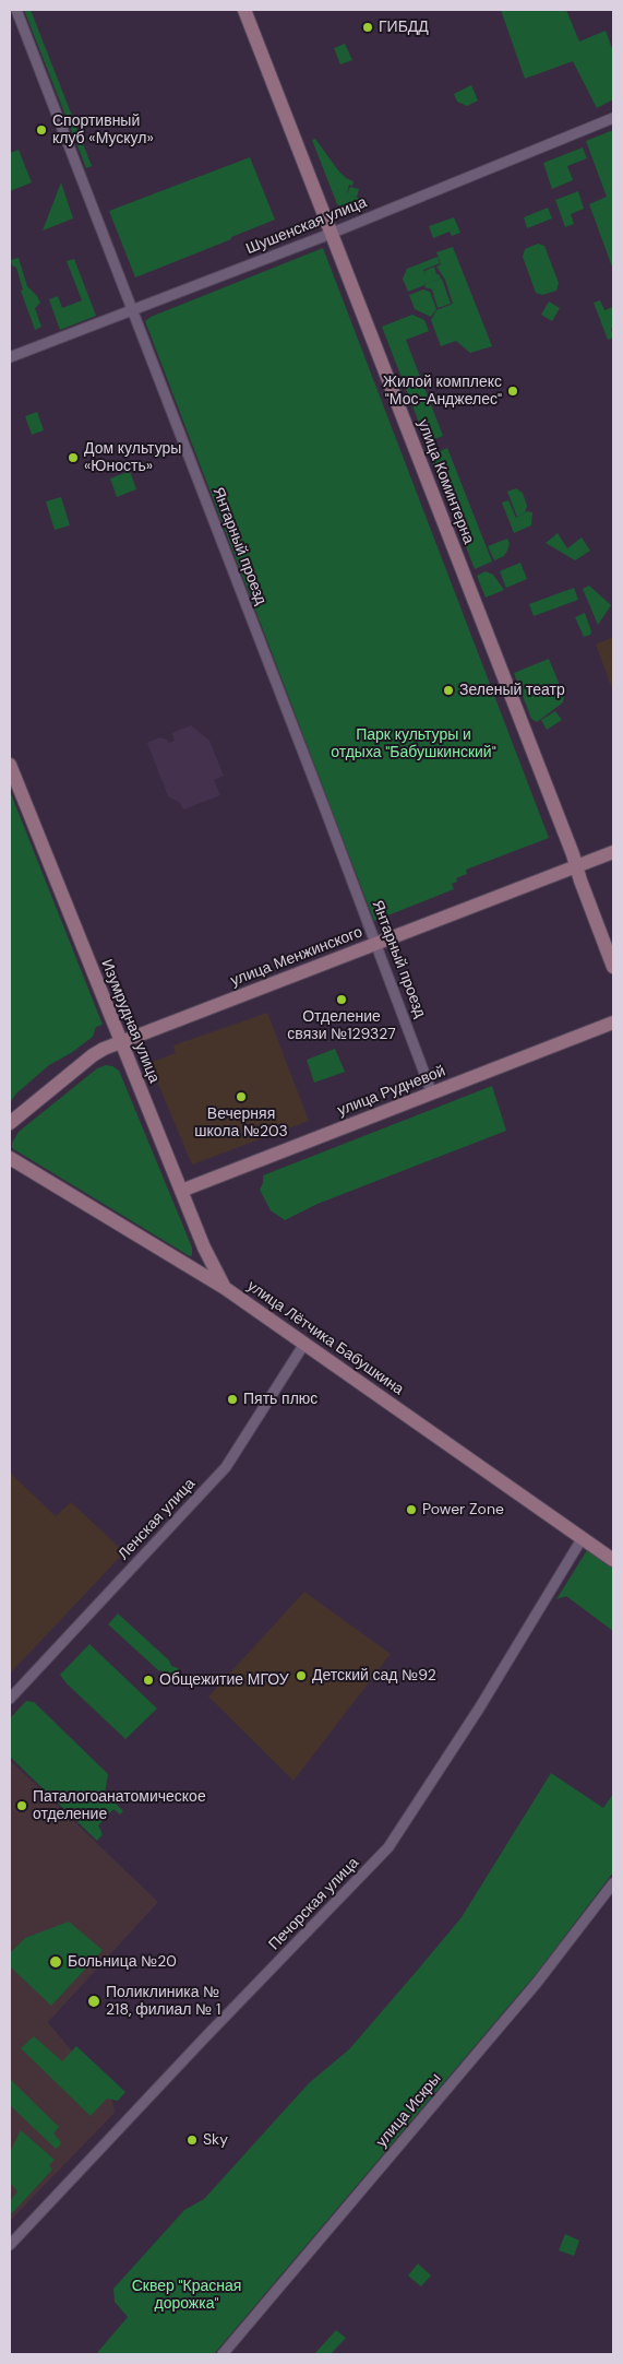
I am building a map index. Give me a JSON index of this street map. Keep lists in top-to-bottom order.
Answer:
{
  "streets": {
    "street": [
      "Шушенская улица",
      "улица Коминтерна",
      "Янтарный проезд",
      "улица Менжинского",
      "Изумрудная улица",
      "улица Рудневой",
      "улица Лётчика Бабушкина",
      "Ленская улица",
      "Печорская улица",
      "улица Искры"
    ]
  },
  "crossings": [
    ["Шушенская улица", "улица Коминтерна"],
    ["Шушенская улица", "Янтарный проезд"],
    ["улица Коминтерна", "улица Менжинского"],
    ["Янтарный проезд", "улица Менжинского"],
    ["Янтарный проезд", "улица Рудневой"],
    ["улица Менжинского", "Изумрудная улица"],
    ["Изумрудная улица", "улица Рудневой"],
    ["Изумрудная улица", "улица Лётчика Бабушкина"],
    ["улица Лётчика Бабушкина", "Ленская улица"],
    ["улица Лётчика Бабушкина", "Печорская улица"]
  ],
  "parks": ["Парк культуры и отдыха \"Бабушкинский\"", "Сквер \"Красная дорожка\""],
  "places": [
    "ГИБДД",
    "Спортивный клуб «Мускул»",
    "Жилой комплекс \"Мос-Анджелес\"",
    "Дом культуры «Юность»",
    "Зеленый театр",
    "Отделение связи №129327",
    "Вечерняя школа №203",
    "Пять плюс",
    "Power Zone",
    "Детский сад №92",
    "Общежитие МГОУ",
    "Паталогоанатомическое отделение",
    "Больница №20",
    "Поликлиника № 218, филиал № 1",
    "Sky"
  ]
}
